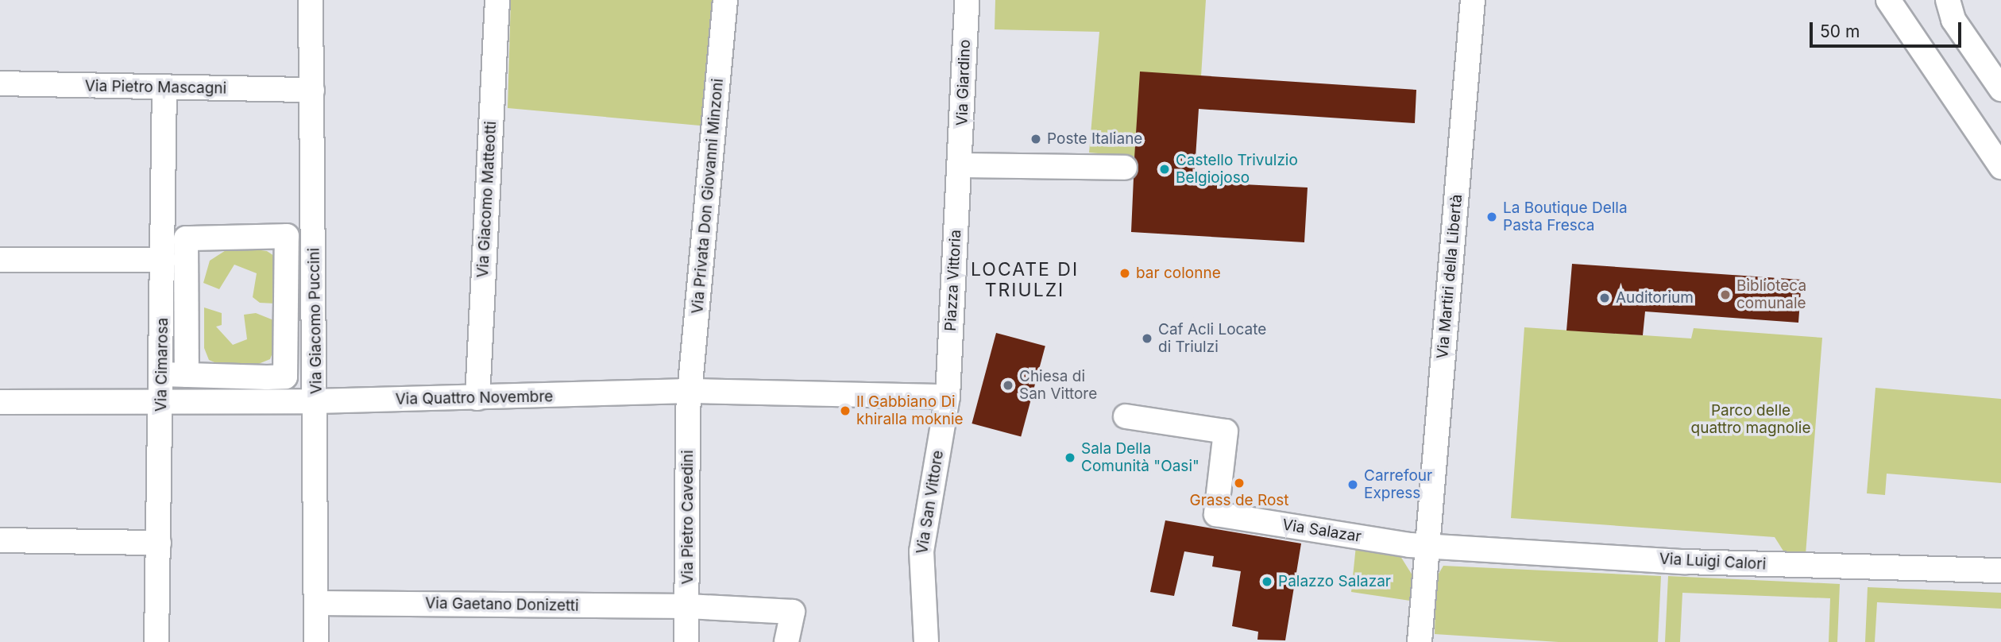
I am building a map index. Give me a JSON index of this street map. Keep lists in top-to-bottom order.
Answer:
{
  "streets": {
    "street": [
      "Via Giardino",
      "Via Pietro Mascagni",
      "Via Privata Don Giovanni Minzoni",
      "Via Giacomo Matteotti",
      "Via Martiri della Libertà",
      "Piazza Vittoria",
      "Via Giacomo Puccini",
      "Via Cimarosa",
      "Via Quattro Novembre",
      "Via San Vittore",
      "Via Pietro Cavedini",
      "Via Salazar",
      "Via Luigi Calori",
      "Via Gaetano Donizetti"
    ]
  },
  "crossings": [
    ["Via Giardino", "Piazza Vittoria"],
    ["Via Pietro Mascagni", "Via Giacomo Puccini"],
    ["Via Pietro Mascagni", "Via Cimarosa"],
    ["Via Privata Don Giovanni Minzoni", "Via Quattro Novembre"],
    ["Via Privata Don Giovanni Minzoni", "Via Pietro Cavedini"],
    ["Via Giacomo Matteotti", "Via Quattro Novembre"],
    ["Via Martiri della Libertà", "Via Salazar"],
    ["Via Martiri della Libertà", "Via Luigi Calori"],
    ["Piazza Vittoria", "Via Quattro Novembre"],
    ["Piazza Vittoria", "Via San Vittore"],
    ["Via Giacomo Puccini", "Via Quattro Novembre"],
    ["Via Giacomo Puccini", "Via Gaetano Donizetti"],
    ["Via Cimarosa", "Via Quattro Novembre"],
    ["Via Quattro Novembre", "Via San Vittore"],
    ["Via Quattro Novembre", "Via Pietro Cavedini"],
    ["Via Pietro Cavedini", "Via Gaetano Donizetti"],
    ["Via Salazar", "Via Luigi Calori"]
  ],
  "districts": ["LOCATE DI TRIULZI"],
  "parks": ["Parco delle quattro magnolie"],
  "places": [
    "Poste Italiane",
    "Castello Trivulzio Belgiojoso",
    "La Boutique Della Pasta Fresca",
    "bar colonne",
    "Biblioteca comunale",
    "Auditorium",
    "Caf Acli Locate di Triulzi",
    "Chiesa di San Vittore",
    "Il Gabbiano Di khiralla moknie",
    "Sala Della Comunità \"Oasi\"",
    "Grass de Rost",
    "Carrefour Express",
    "Palazzo Salazar"
  ],
  "scale_bar": "50 m"
}
